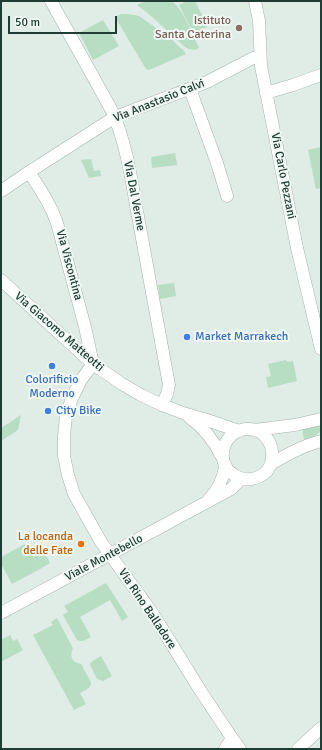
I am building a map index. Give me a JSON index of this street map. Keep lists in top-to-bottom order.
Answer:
{
  "streets": {
    "street": [
      "Via Anastasio Calvi",
      "Via Carlo Pezzani",
      "Via Dal Verme",
      "Via Viscontina",
      "Via Giacomo Matteotti",
      "Viale Montebello",
      "Via Rino Balladore"
    ]
  },
  "crossings": [
    ["Via Anastasio Calvi", "Via Carlo Pezzani"],
    ["Via Anastasio Calvi", "Via Dal Verme"],
    ["Via Anastasio Calvi", "Via Viscontina"],
    ["Via Dal Verme", "Via Giacomo Matteotti"],
    ["Via Viscontina", "Via Giacomo Matteotti"],
    ["Via Viscontina", "Via Rino Balladore"],
    ["Via Giacomo Matteotti", "Viale Montebello"],
    ["Via Giacomo Matteotti", "Via Rino Balladore"],
    ["Viale Montebello", "Via Rino Balladore"]
  ],
  "places": [
    "Istituto Santa Caterina",
    "Market Marrakech",
    "Colorificio Moderno",
    "City Bike",
    "La locanda delle Fate"
  ],
  "scale_bar": "50 m"
}
